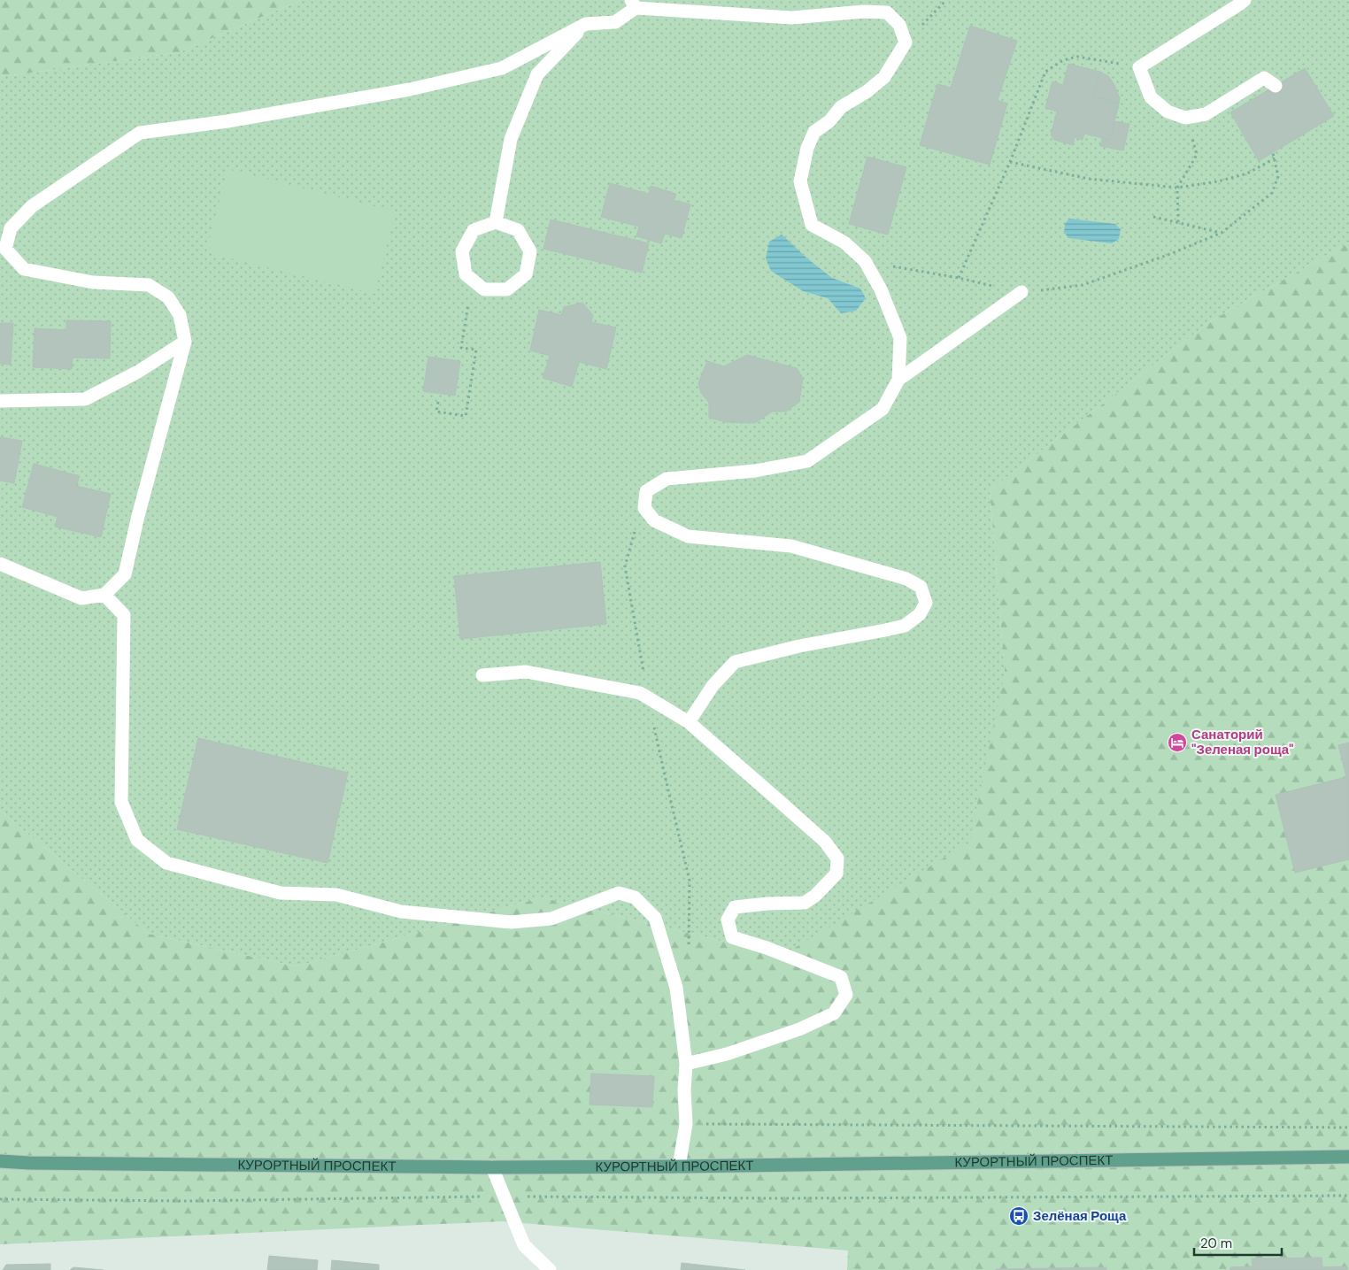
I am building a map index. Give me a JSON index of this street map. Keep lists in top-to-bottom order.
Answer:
{
  "streets": {
    "main road": ["КУРОРТНЫЙ ПРОСПЕКТ"]
  },
  "places": {
    "hotel": ["Санаторий \"Зеленая роща\""],
    "bus stop": ["Зелёная Роща"]
  },
  "scale_bar": "20 m"
}
